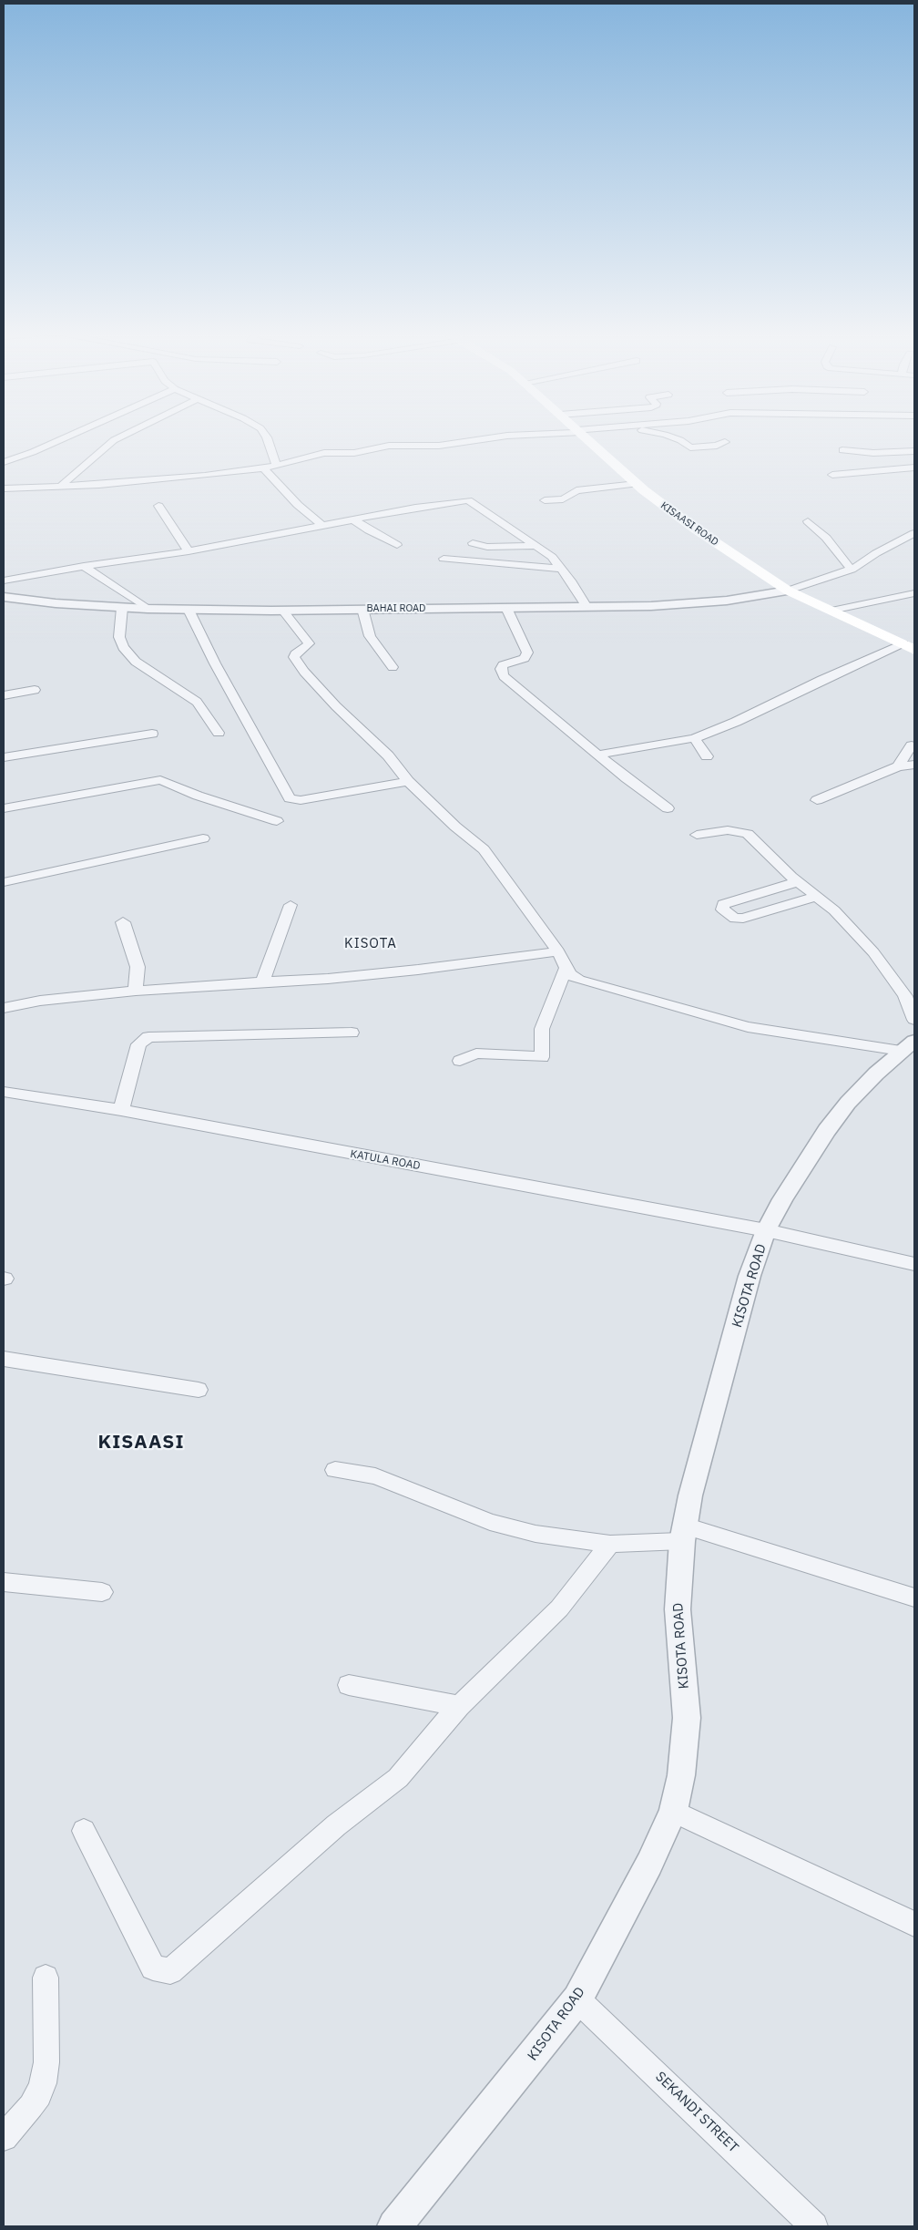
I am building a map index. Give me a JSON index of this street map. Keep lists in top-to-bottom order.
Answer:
{
  "streets": {
    "main road": ["KISAASI ROAD"],
    "street": [
      "BAHAI ROAD",
      "KATULA ROAD",
      "KISOTA ROAD",
      "SEKANDI STREET"
    ]
  },
  "crossings": [
    ["KISAASI ROAD", "BAHAI ROAD"],
    ["KATULA ROAD", "KISOTA ROAD"],
    ["KISOTA ROAD", "SEKANDI STREET"]
  ],
  "districts": ["KISOTA", "KISAASI"]
}
